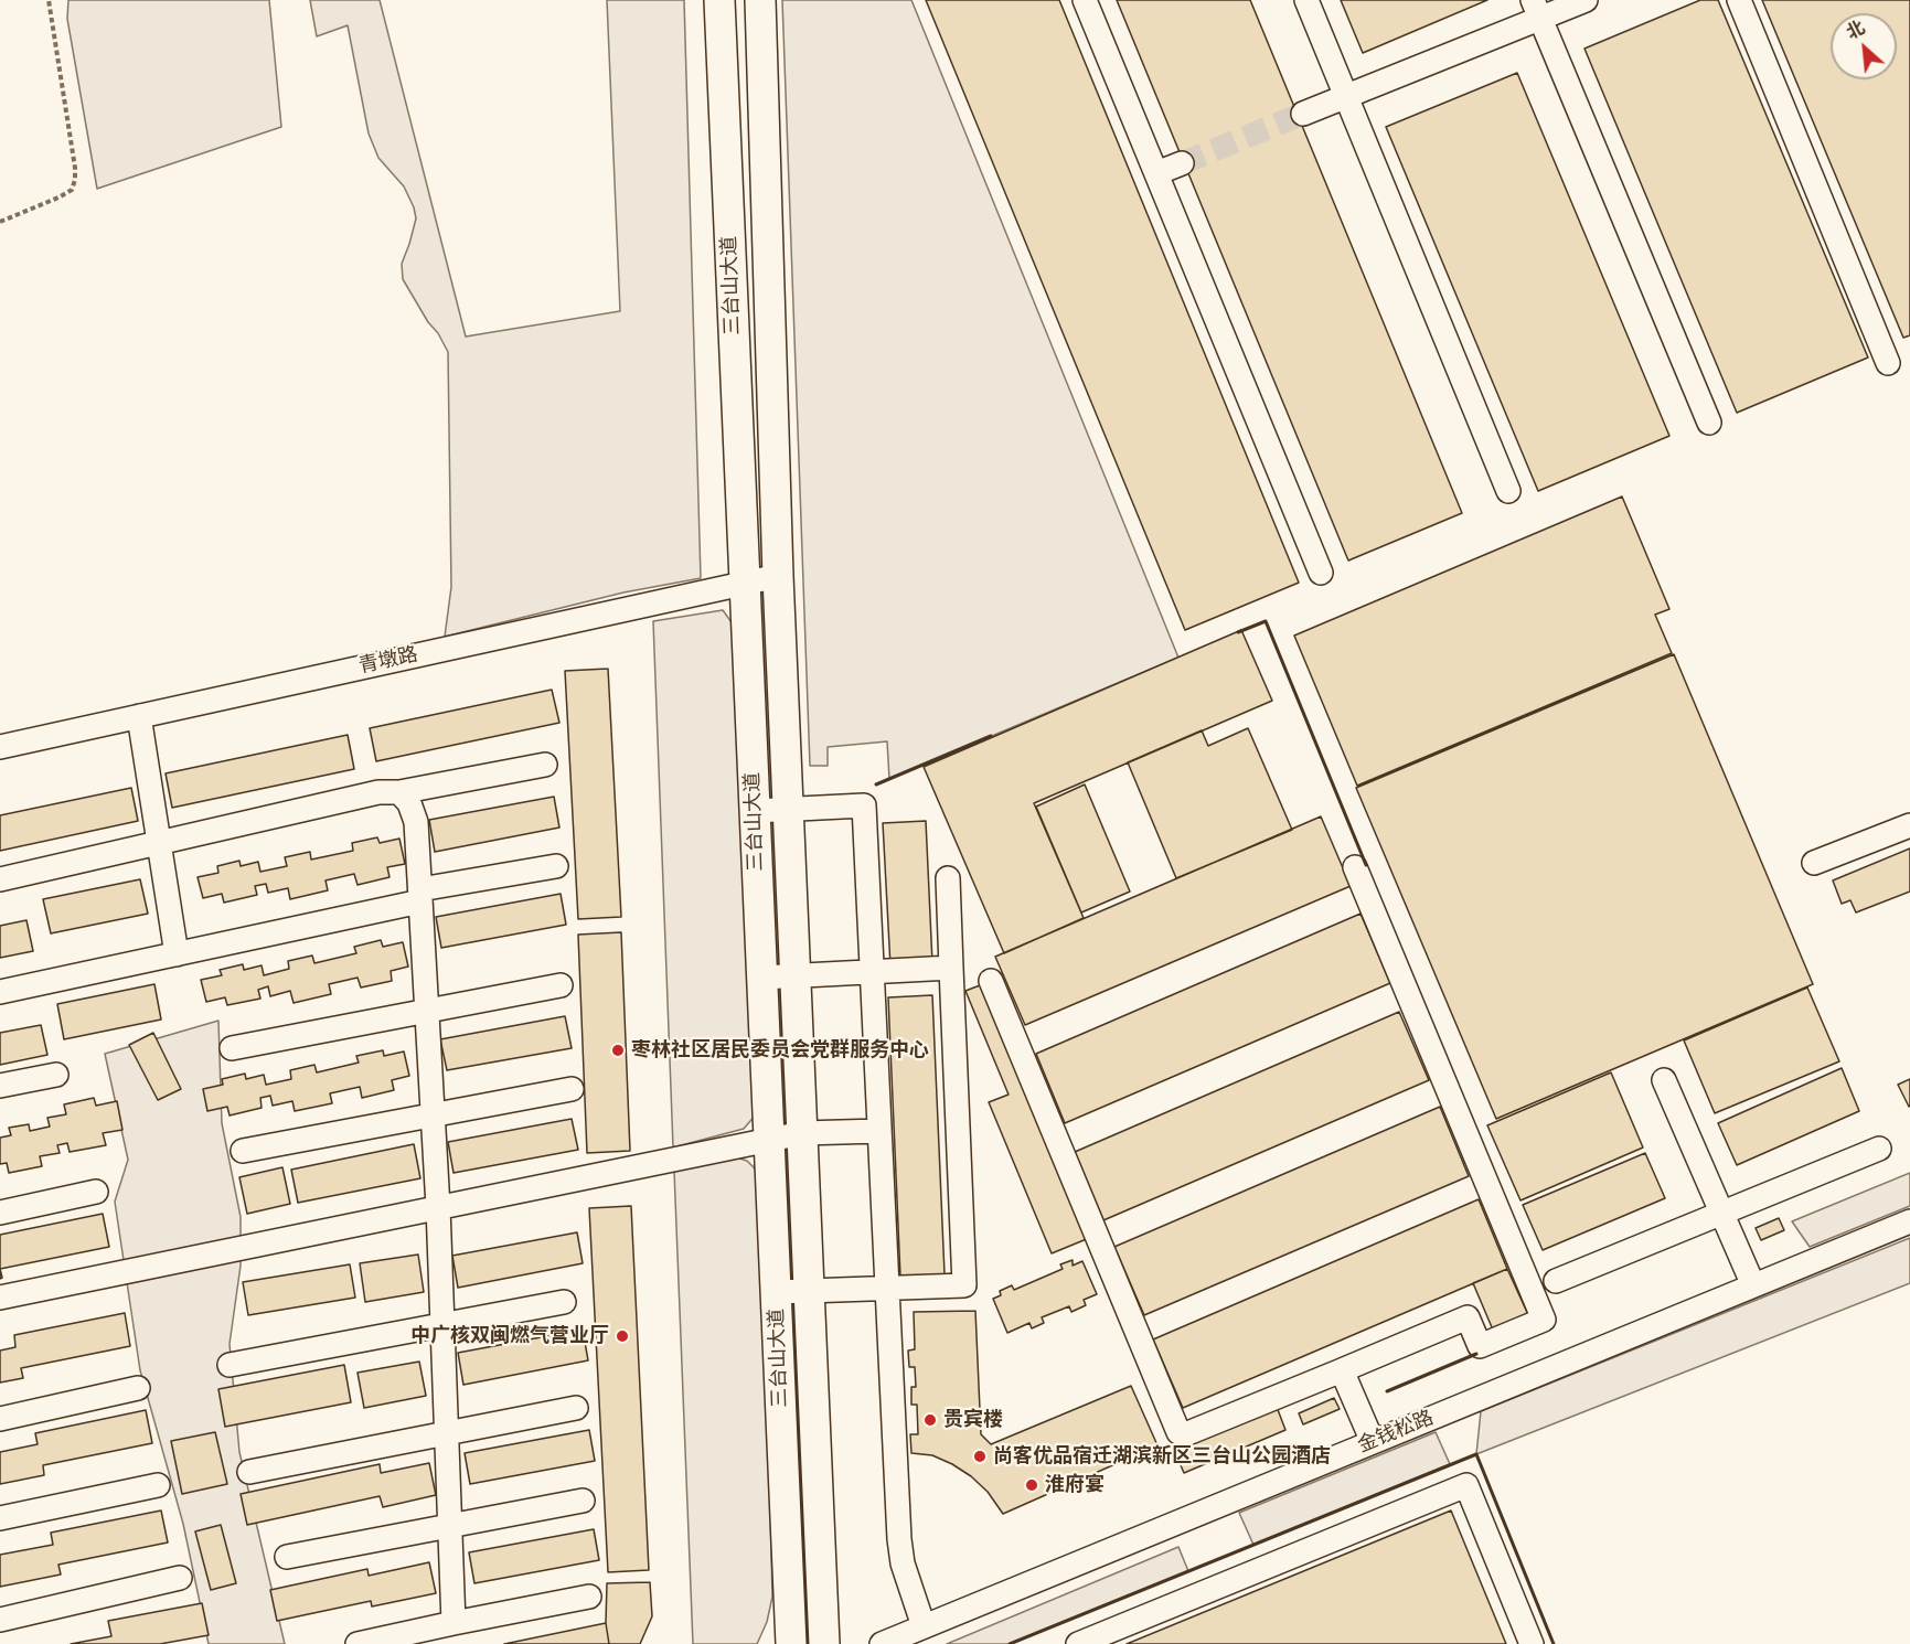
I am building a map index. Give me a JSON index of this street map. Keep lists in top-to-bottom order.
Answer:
{
  "streets": {
    "main road": ["三台山大道"],
    "street": ["青墩路", "金钱松路"]
  },
  "crossings": [
    ["三台山大道", "青墩路"]
  ],
  "places": [
    "枣林社区居民委员会党群服务中心",
    "中广核双闽燃气营业厅",
    "贵宾楼",
    "尚客优品宿迁湖滨新区三台山公园酒店",
    "淮府宴"
  ],
  "north": "top left"
}
